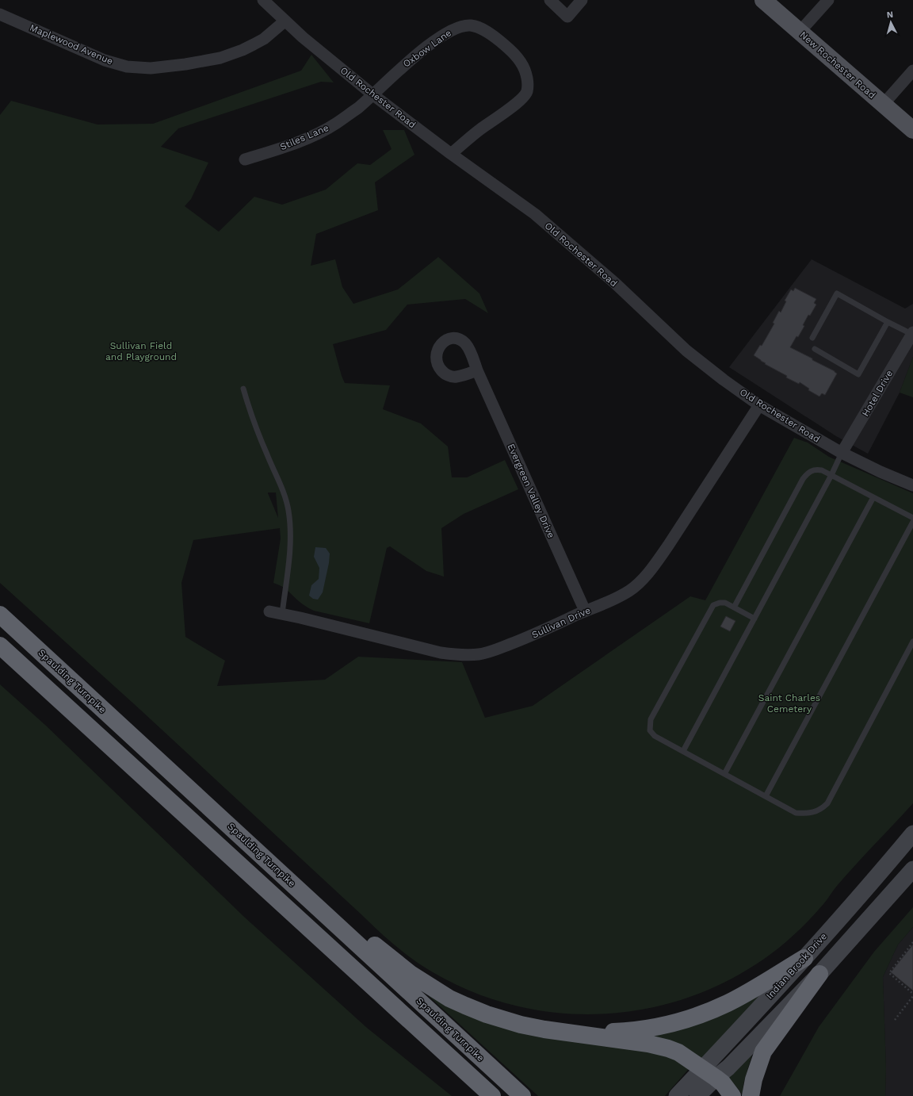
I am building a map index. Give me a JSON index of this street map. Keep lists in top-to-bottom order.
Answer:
{
  "streets": {
    "highway": ["Spaulding Turnpike"],
    "main road": ["New Rochester Road", "Indian Brook Drive"],
    "street": [
      "Maplewood Avenue",
      "Oxbow Lane",
      "Old Rochester Road",
      "Stiles Lane",
      "Hotel Drive",
      "Evergreen Valley Drive",
      "Sullivan Drive"
    ]
  },
  "crossings": [
    ["Maplewood Avenue", "Old Rochester Road"],
    ["Oxbow Lane", "Old Rochester Road"],
    ["Oxbow Lane", "Stiles Lane"],
    ["Old Rochester Road", "Stiles Lane"],
    ["Old Rochester Road", "Hotel Drive"],
    ["Old Rochester Road", "Sullivan Drive"],
    ["Evergreen Valley Drive", "Sullivan Drive"]
  ],
  "parks": ["Sullivan Field and Playground", "Saint Charles Cemetery"],
  "north": "top"
}
